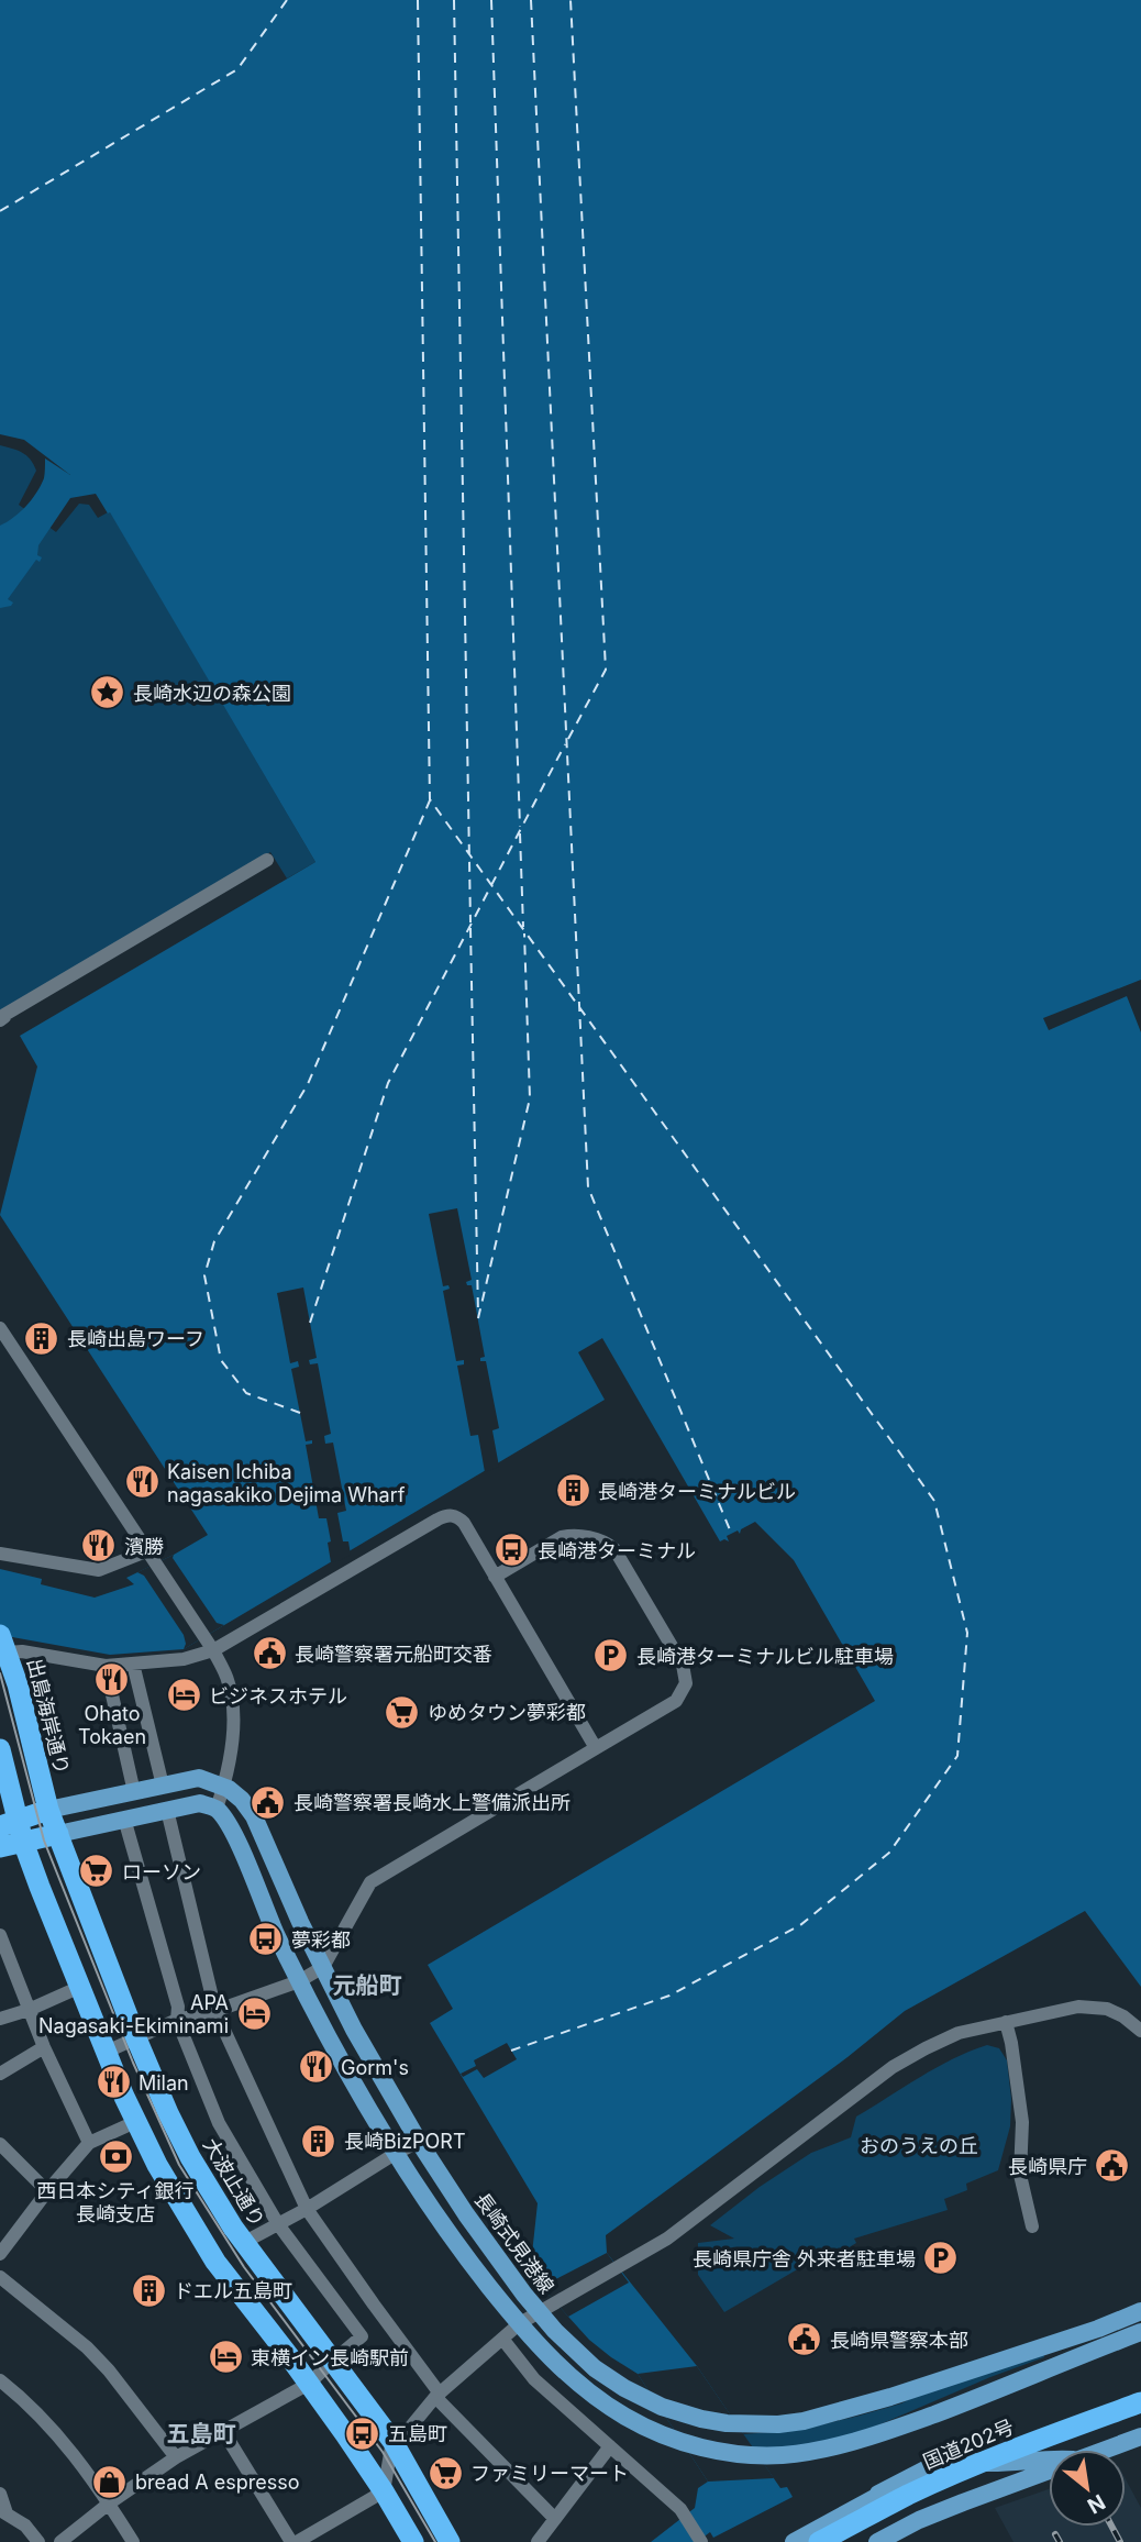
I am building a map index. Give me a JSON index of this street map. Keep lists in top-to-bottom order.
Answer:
{
  "streets": {
    "highway": ["出島海岸通り", "大波止通り", "国道202号"],
    "main road": ["長崎式見港線"]
  },
  "crossings": [
    ["出島海岸通り", "大波止通り"]
  ],
  "districts": ["元船町", "五島町"],
  "parks": ["おのうえの丘"],
  "places": {
    "place": ["長崎水辺の森公園"],
    "building": [
      "長崎出島ワーフ",
      "長崎港ターミナルビル",
      "長崎BizPORT",
      "ドエル五島町"
    ],
    "restaurant": [
      "Kaisen Ichiba nagasakiko Dejima Wharf",
      "濱勝",
      "Ohato Tokaen",
      "Gorm's",
      "Milan"
    ],
    "bus stop": ["長崎港ターミナル", "夢彩都", "五島町"],
    "public building": [
      "長崎警察署元船町交番",
      "長崎警察署長崎水上警備派出所",
      "長崎県庁",
      "長崎県警察本部"
    ],
    "parking": ["長崎港ターミナルビル駐車場", "長崎県庁舎 外来者駐車場"],
    "hotel": ["ビジネスホテル", "APA Nagasaki-Ekiminami", "東横イン長崎駅前"],
    "supermarket": ["ゆめタウン夢彩都", "ローソン", "ファミリーマート"],
    "bank": ["西日本シティ銀行 長崎支店"],
    "shop": ["bread A espresso"]
  },
  "north": "bottom right"
}
